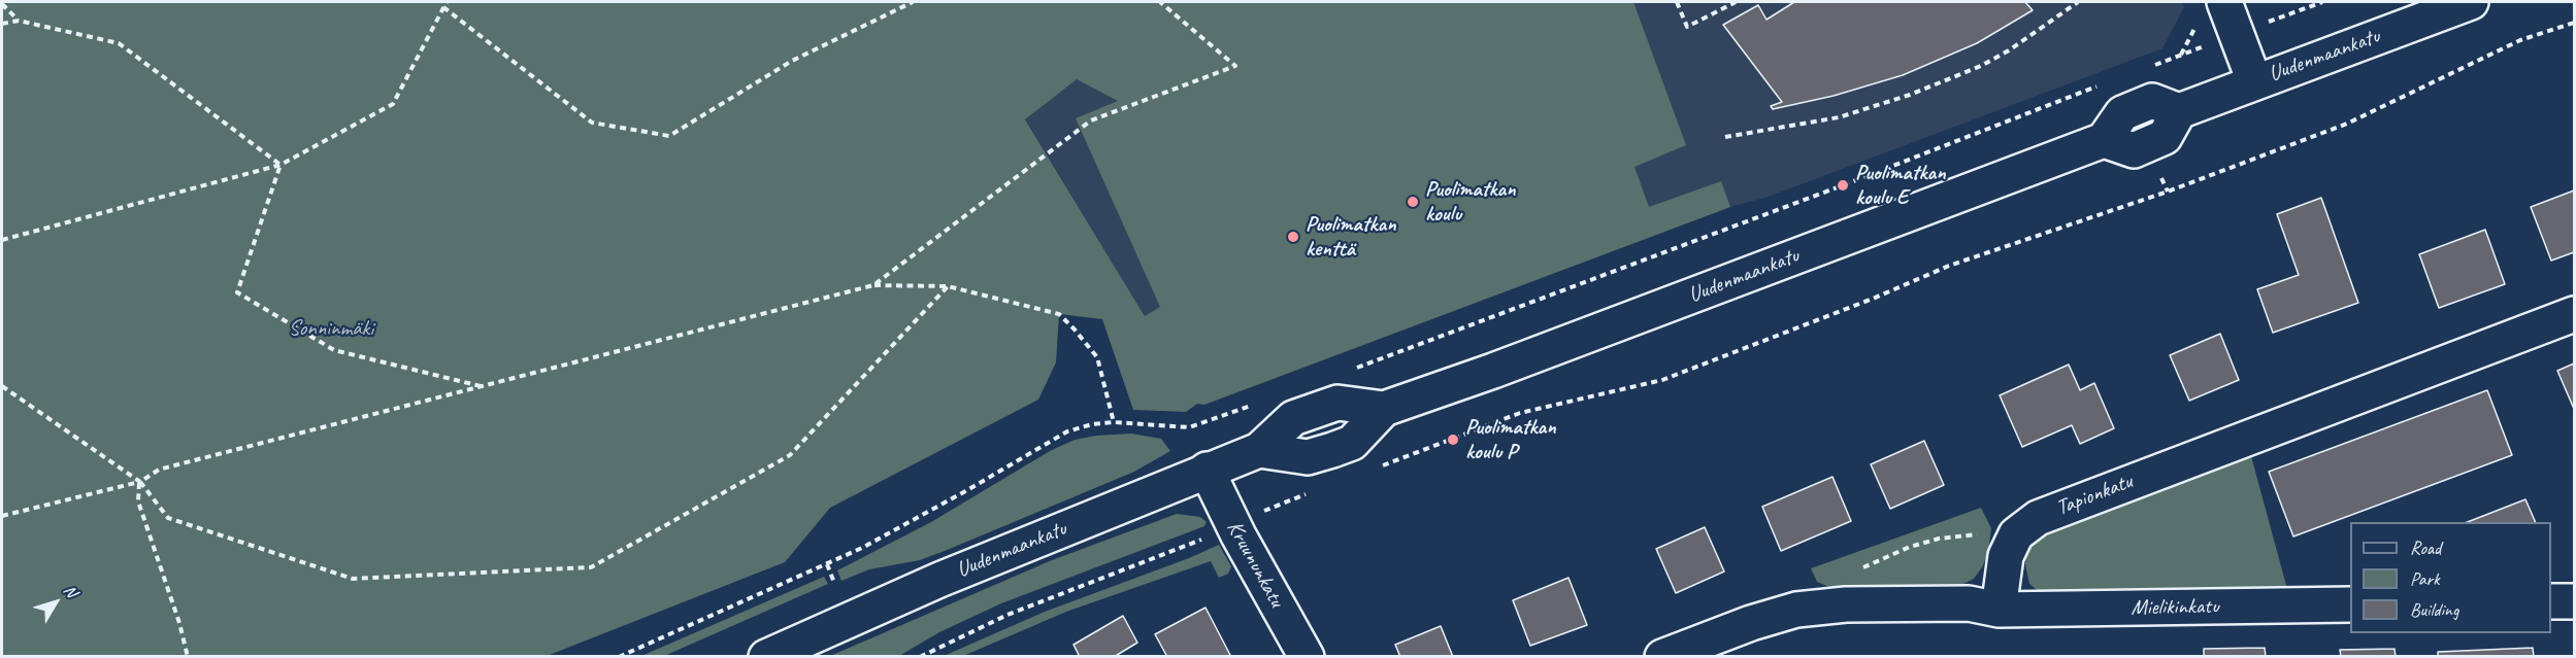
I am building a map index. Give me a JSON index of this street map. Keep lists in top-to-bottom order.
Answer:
{
  "streets": {
    "main road": [
      "Uudenmaankatu",
      "Tapionkatu",
      "Kruununkatu",
      "Mielikinkatu"
    ]
  },
  "crossings": [
    ["Uudenmaankatu", "Kruununkatu"],
    ["Tapionkatu", "Mielikinkatu"]
  ],
  "parks": ["Sonninmäki"],
  "places": [
    "Puolimatkan koulu E",
    "Puolimatkan koulu",
    "Puolimatkan kenttä",
    "Puolimatkan koulu P"
  ],
  "legend": ["Road", "Park", "Building"],
  "north": "top right"
}
